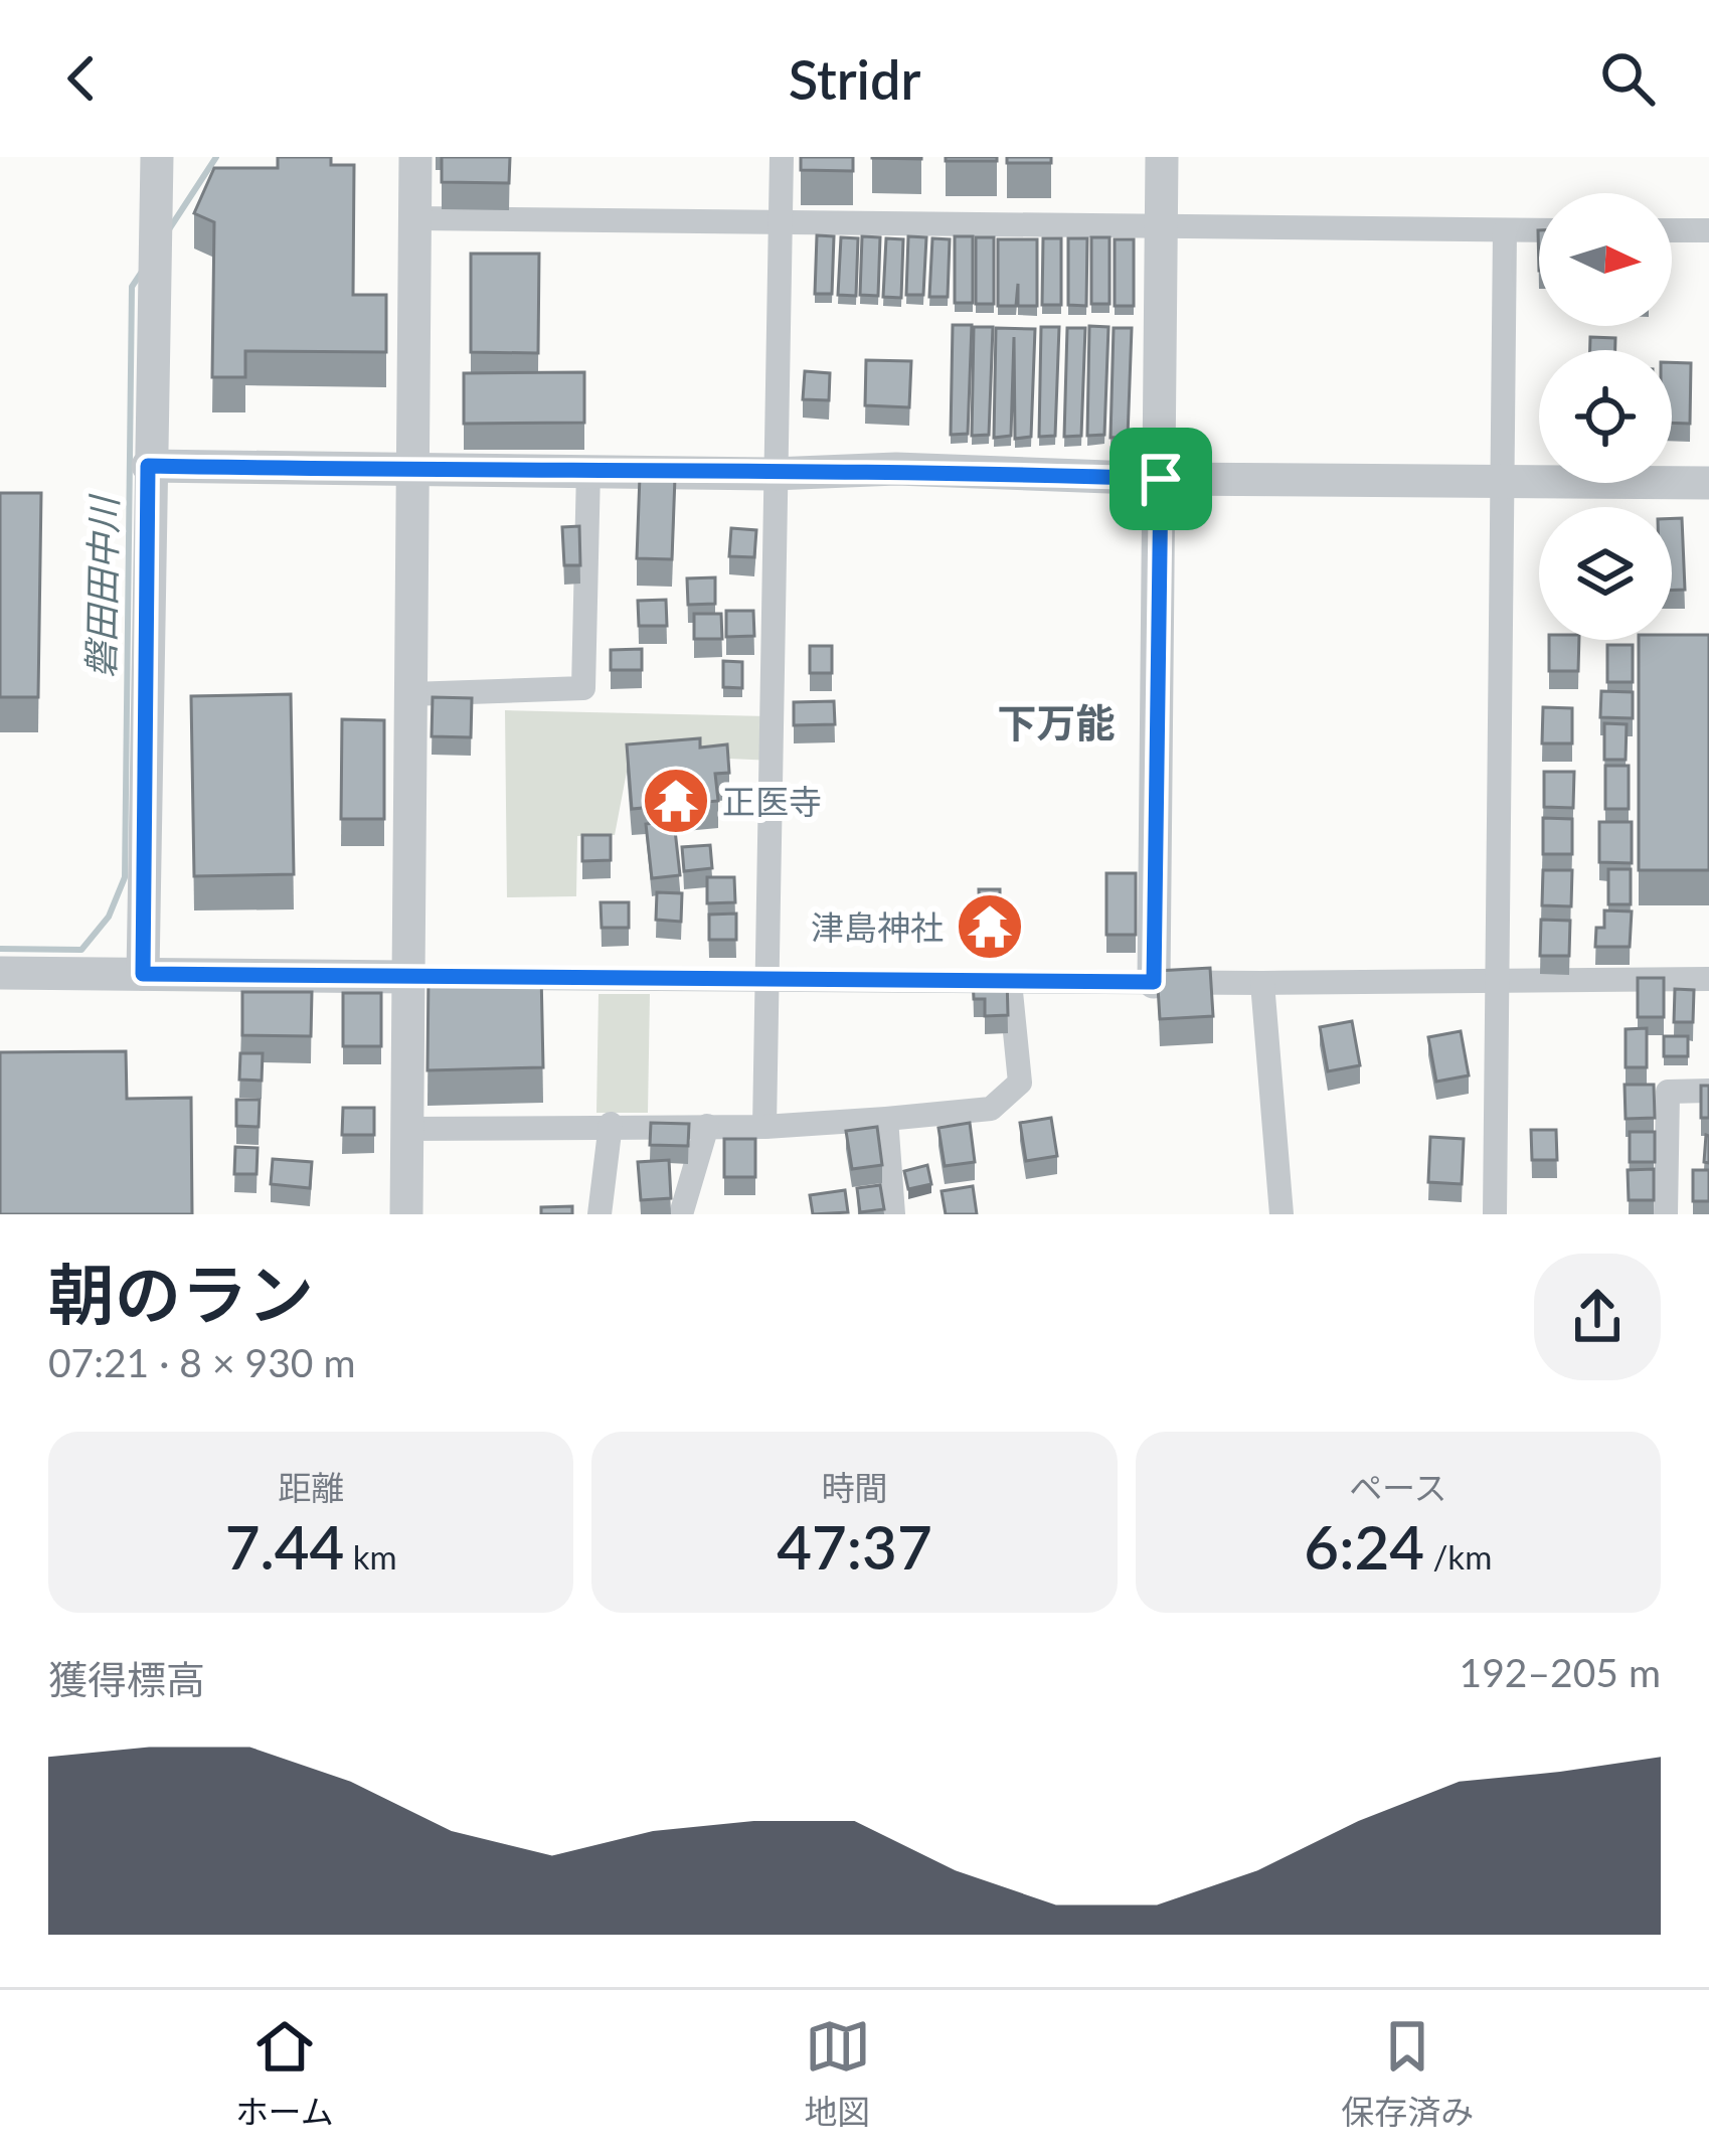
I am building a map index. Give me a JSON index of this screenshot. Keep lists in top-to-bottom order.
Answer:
{
  "districts": ["下万能"],
  "water": ["磐田田中川"],
  "places": {
    "temple": ["正医寺", "津島神社"]
  },
  "north": "right",
  "page": {
    "header": "Stridr",
    "heading": ["朝のラン", "07:21 · 8 × 930 m"],
    "stats": [
      ["距離", "7.44 km"],
      ["時間", "47:37"],
      ["ペース", "6:24 /km"]
    ],
    "chart": ["獲得標高", "192–205 m"],
    "tabs": ["ホーム", "地図", "保存済み"]
  }
}
